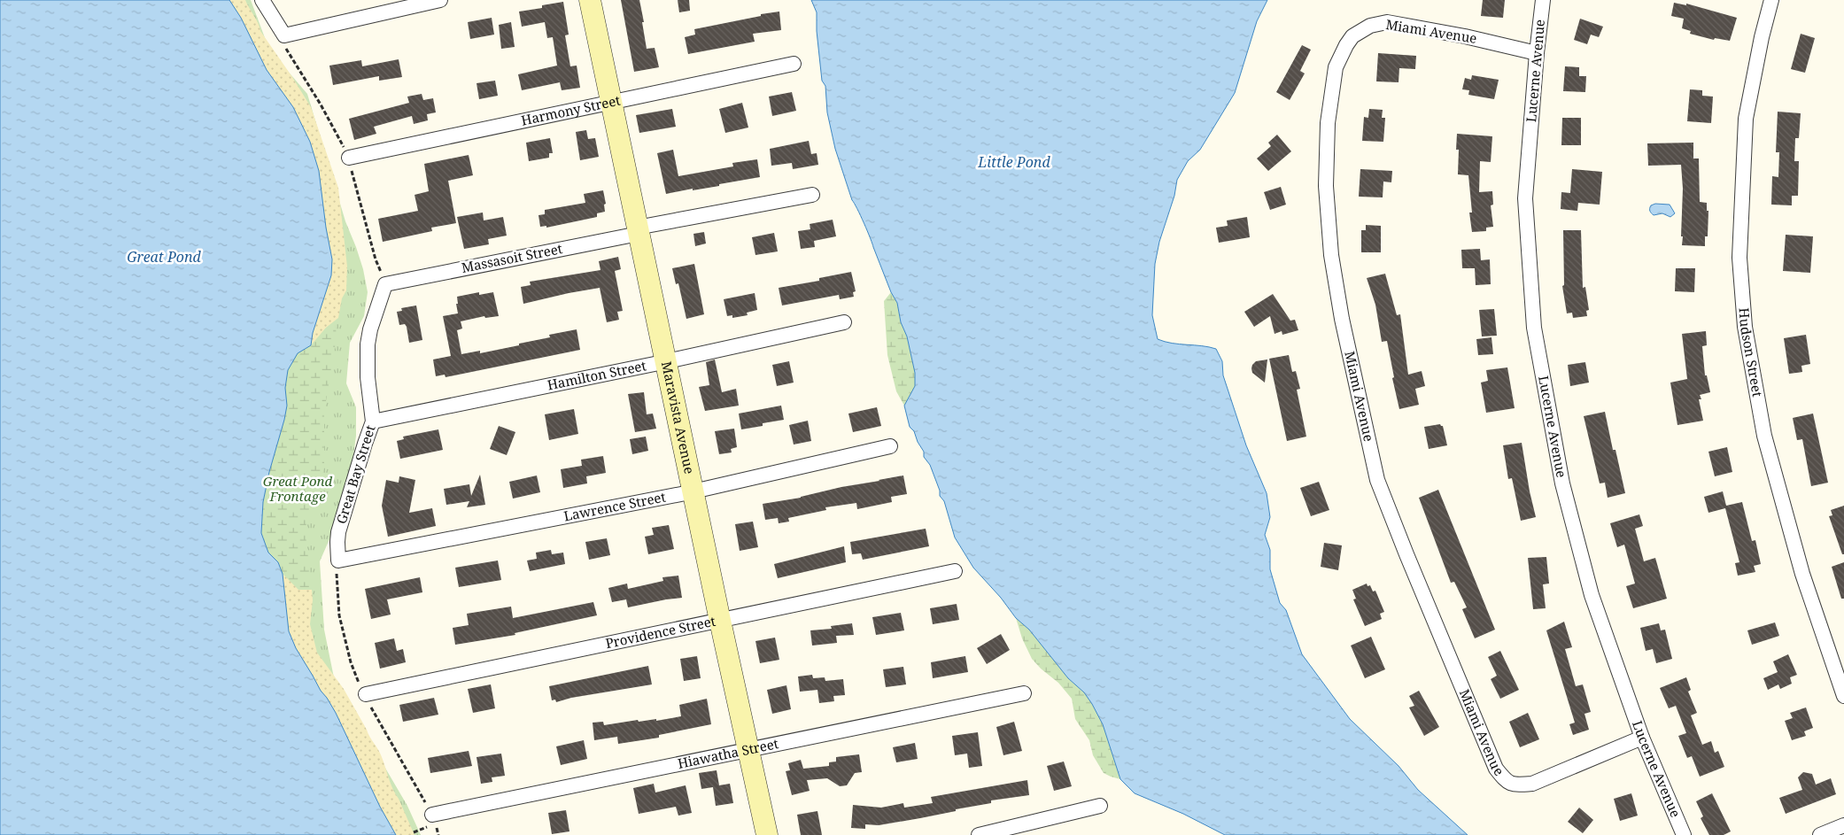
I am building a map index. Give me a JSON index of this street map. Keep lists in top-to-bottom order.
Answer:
{
  "streets": {
    "main road": ["Maravista Avenue"],
    "street": [
      "Miami Avenue",
      "Lucerne Avenue",
      "Harmony Street",
      "Massasoit Street",
      "Hudson Street",
      "Hamilton Street",
      "Great Bay Street",
      "Lawrence Street",
      "Providence Street",
      "Hiawatha Street"
    ]
  },
  "crossings": [
    ["Miami Avenue", "Lucerne Avenue"],
    ["Harmony Street", "Maravista Avenue"],
    ["Massasoit Street", "Maravista Avenue"],
    ["Massasoit Street", "Great Bay Street"],
    ["Hamilton Street", "Maravista Avenue"],
    ["Hamilton Street", "Great Bay Street"],
    ["Maravista Avenue", "Lawrence Street"],
    ["Maravista Avenue", "Providence Street"],
    ["Maravista Avenue", "Hiawatha Street"],
    ["Great Bay Street", "Lawrence Street"]
  ],
  "water": ["Little Pond", "Great Pond"],
  "parks": ["Great Pond Frontage"]
}
